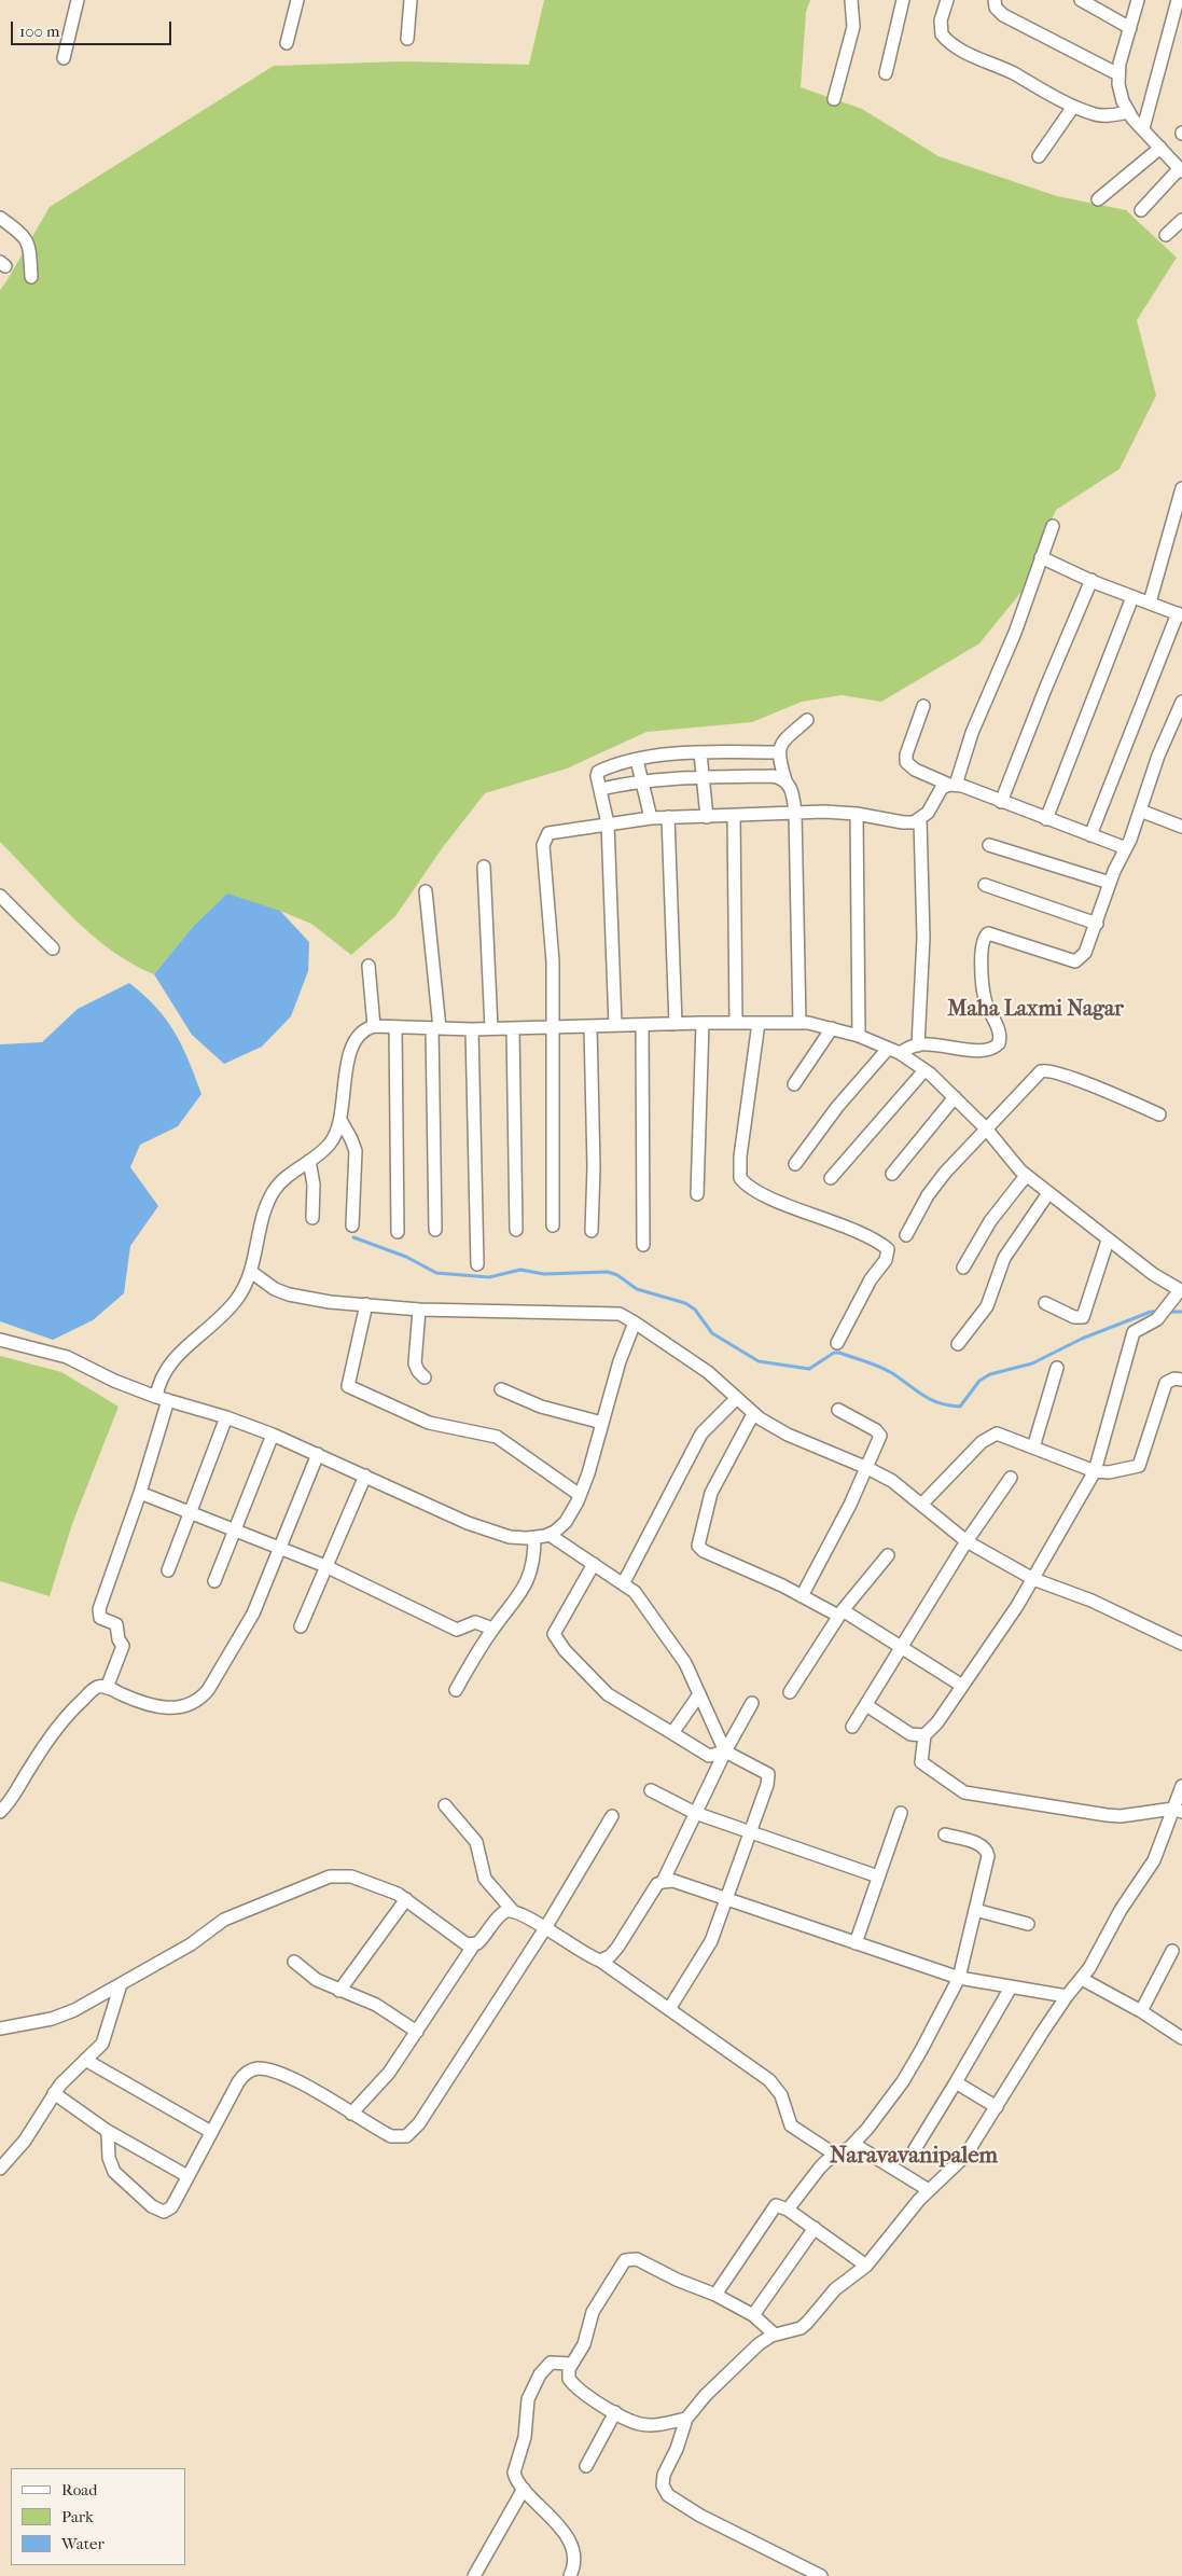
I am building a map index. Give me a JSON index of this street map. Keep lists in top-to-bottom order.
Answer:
{
  "districts": ["Maha Laxmi Nagar", "Naravavanipalem"],
  "legend": ["Road", "Park", "Water"],
  "scale_bar": "100 m"
}
